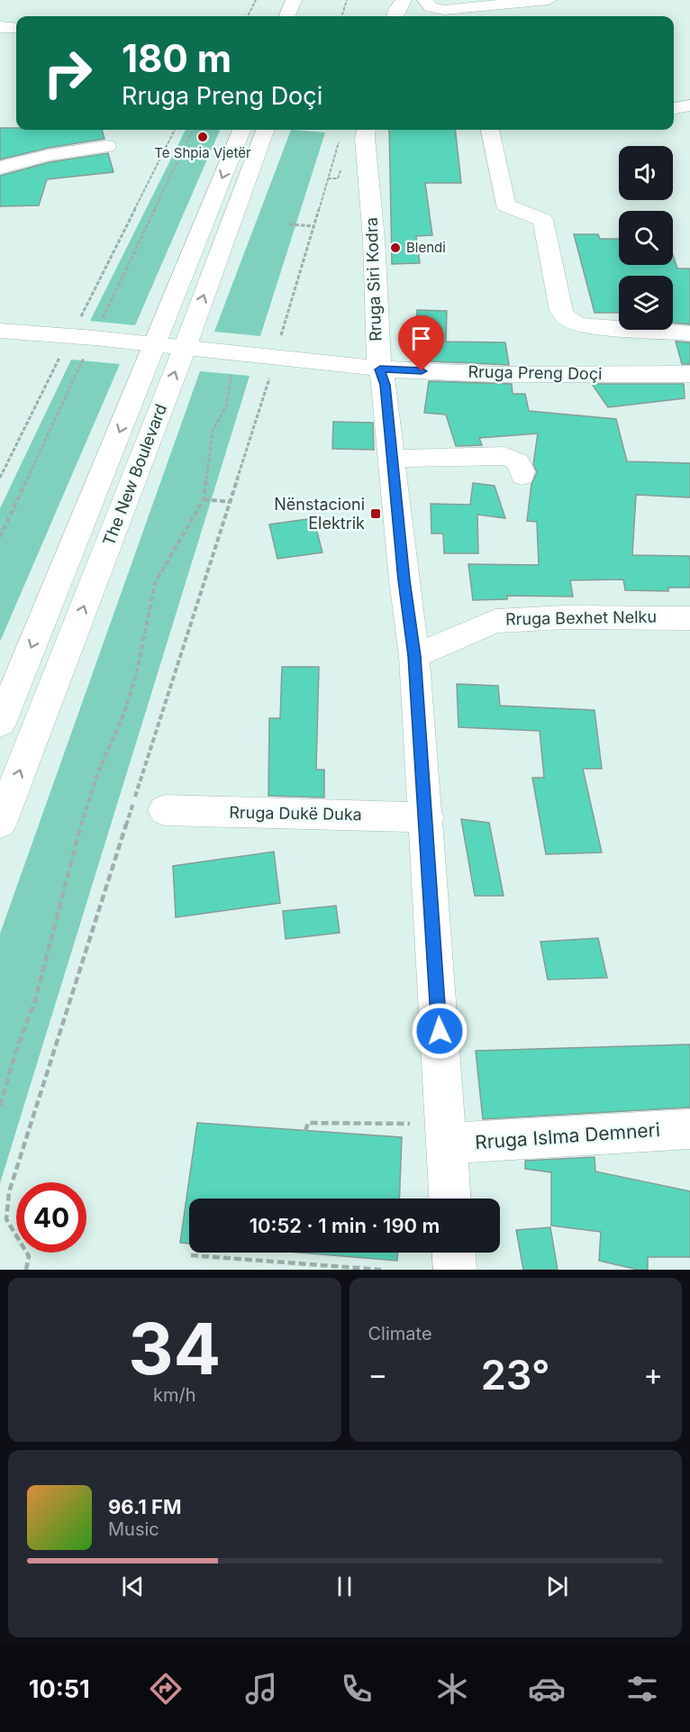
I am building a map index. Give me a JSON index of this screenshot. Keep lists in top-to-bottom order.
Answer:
{
  "streets": {
    "street": [
      "Rruga Siri Kodra",
      "Rruga Preng Doçi",
      "The New Boulevard",
      "Rruga Bexhet Nelku",
      "Rruga Dukë Duka",
      "Rruga Islma Demneri"
    ]
  },
  "crossings": [
    ["Rruga Siri Kodra", "Rruga Preng Doçi"],
    ["Rruga Siri Kodra", "Rruga Bexhet Nelku"],
    ["Rruga Siri Kodra", "Rruga Dukë Duka"],
    ["Rruga Siri Kodra", "Rruga Islma Demneri"],
    ["Rruga Preng Doçi", "The New Boulevard"]
  ],
  "places": {
    "other": ["Te Shpia Vjetër", "Blendi"],
    "transit": ["Nënstacioni Elektrik"]
  },
  "page": {
    "turn": ["180 m", "Rruga Preng Doçi"],
    "limit": "40",
    "trip": "10:52 · 1 min · 190 m",
    "tile": [
      ["34", "km/h"],
      "Climate"
    ],
    "heat": ["−", "23°", "+"],
    "song": ["96.1 FM", "Music"],
    "tabs": "10:51"
  }
}
